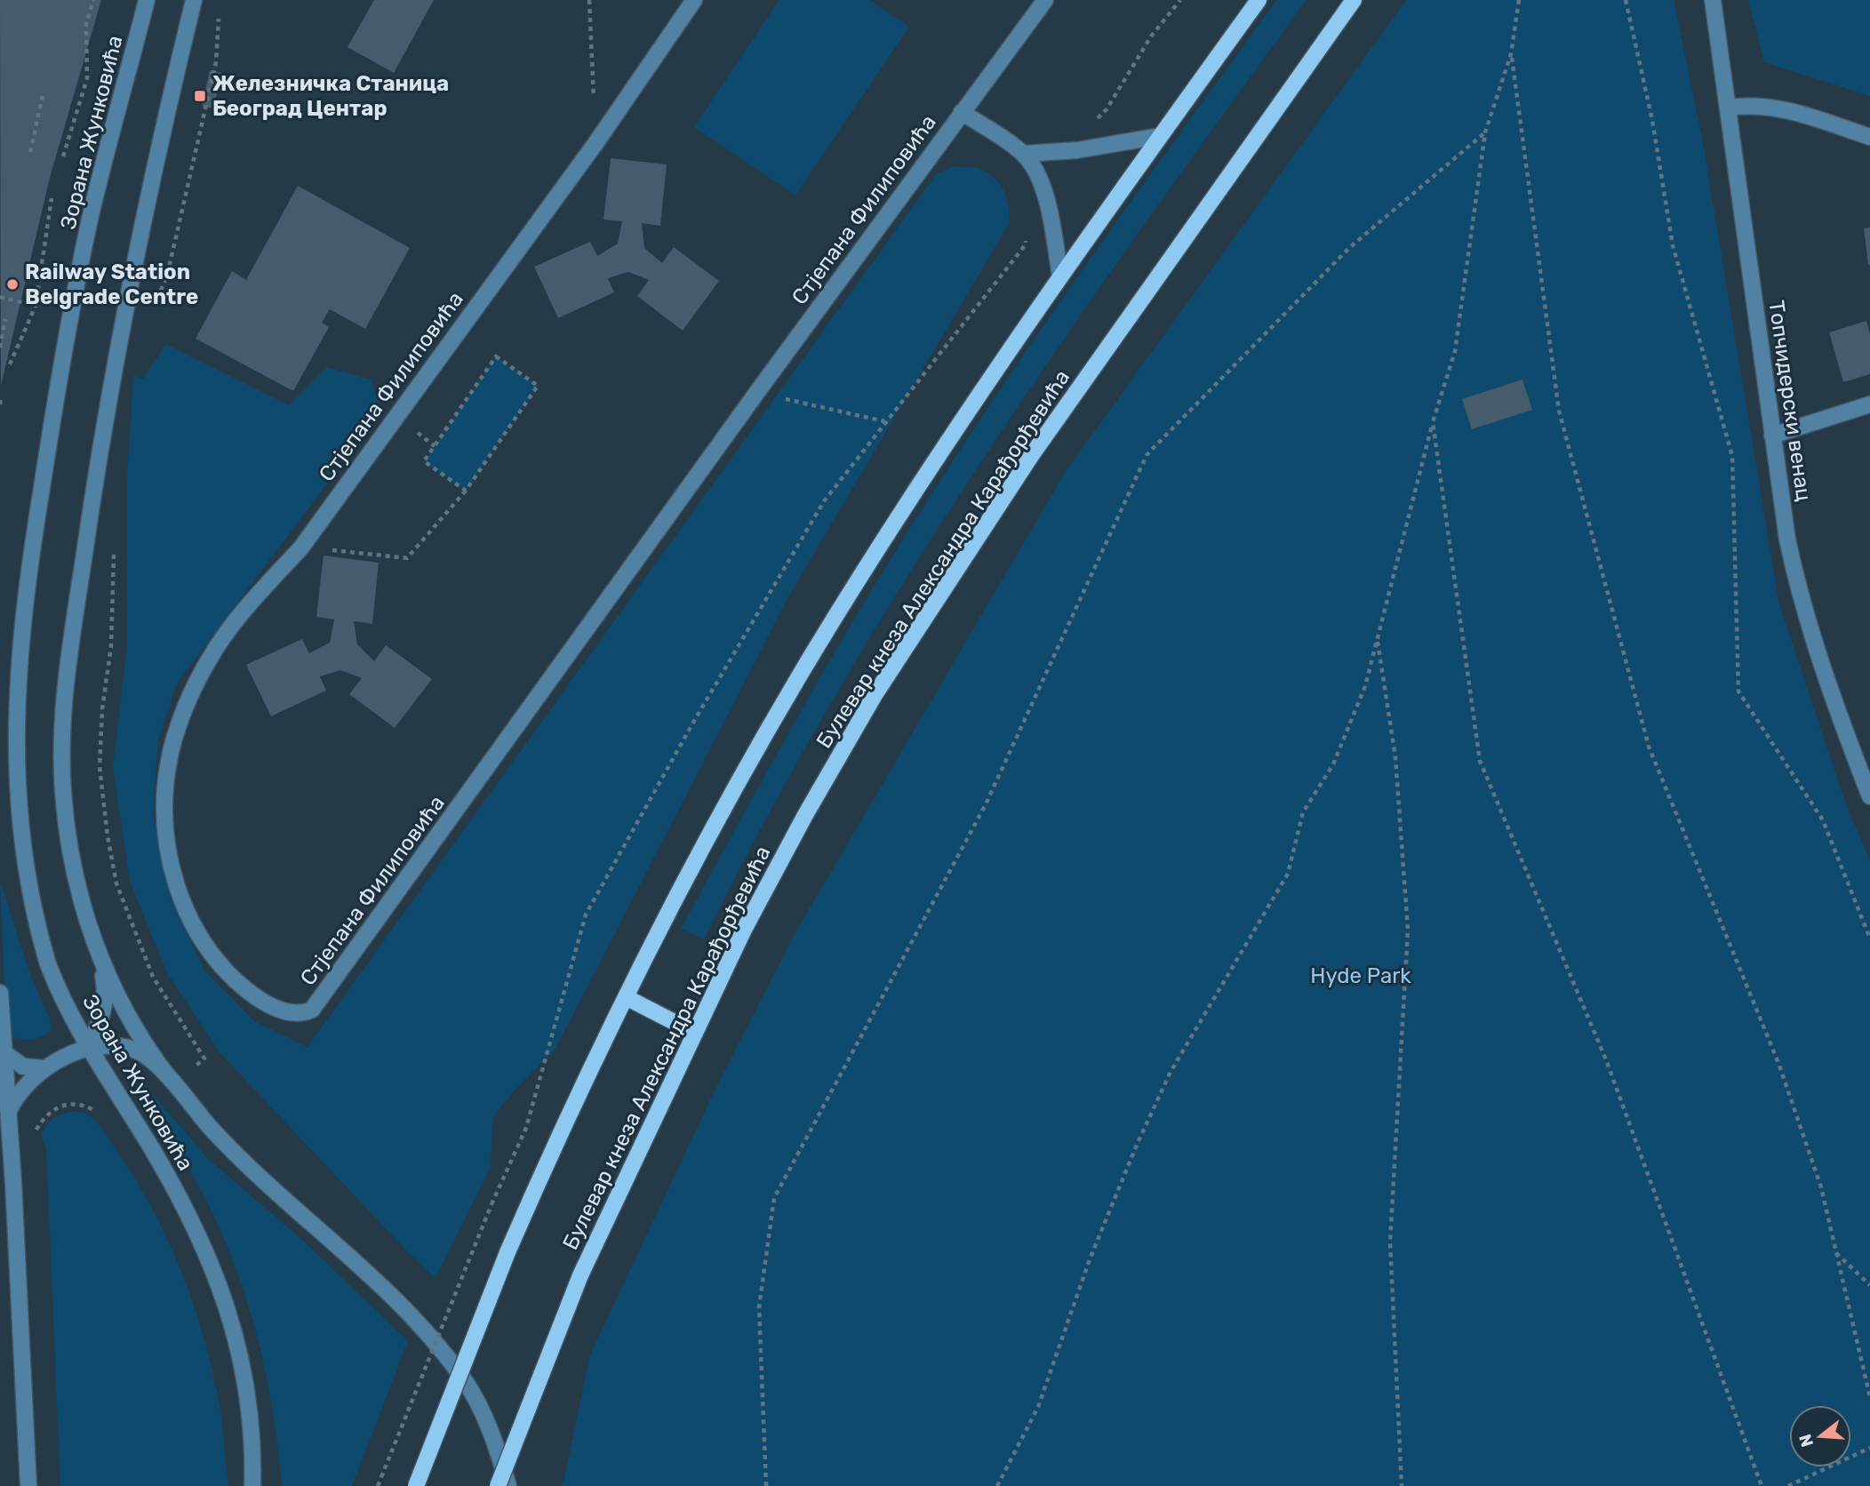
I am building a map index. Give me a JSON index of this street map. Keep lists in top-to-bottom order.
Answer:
{
  "streets": {
    "main road": ["Булевар кнеза Александра Карађорђевића"],
    "street": ["Зорана Жунковића", "Стјепана Филиповића", "Топчидерски венац"]
  },
  "parks": ["Hyde Park"],
  "places": {
    "transit": ["Железничка Станица Београд Центар"],
    "other": ["Railway Station Belgrade Centre"]
  },
  "north": "left"
}
